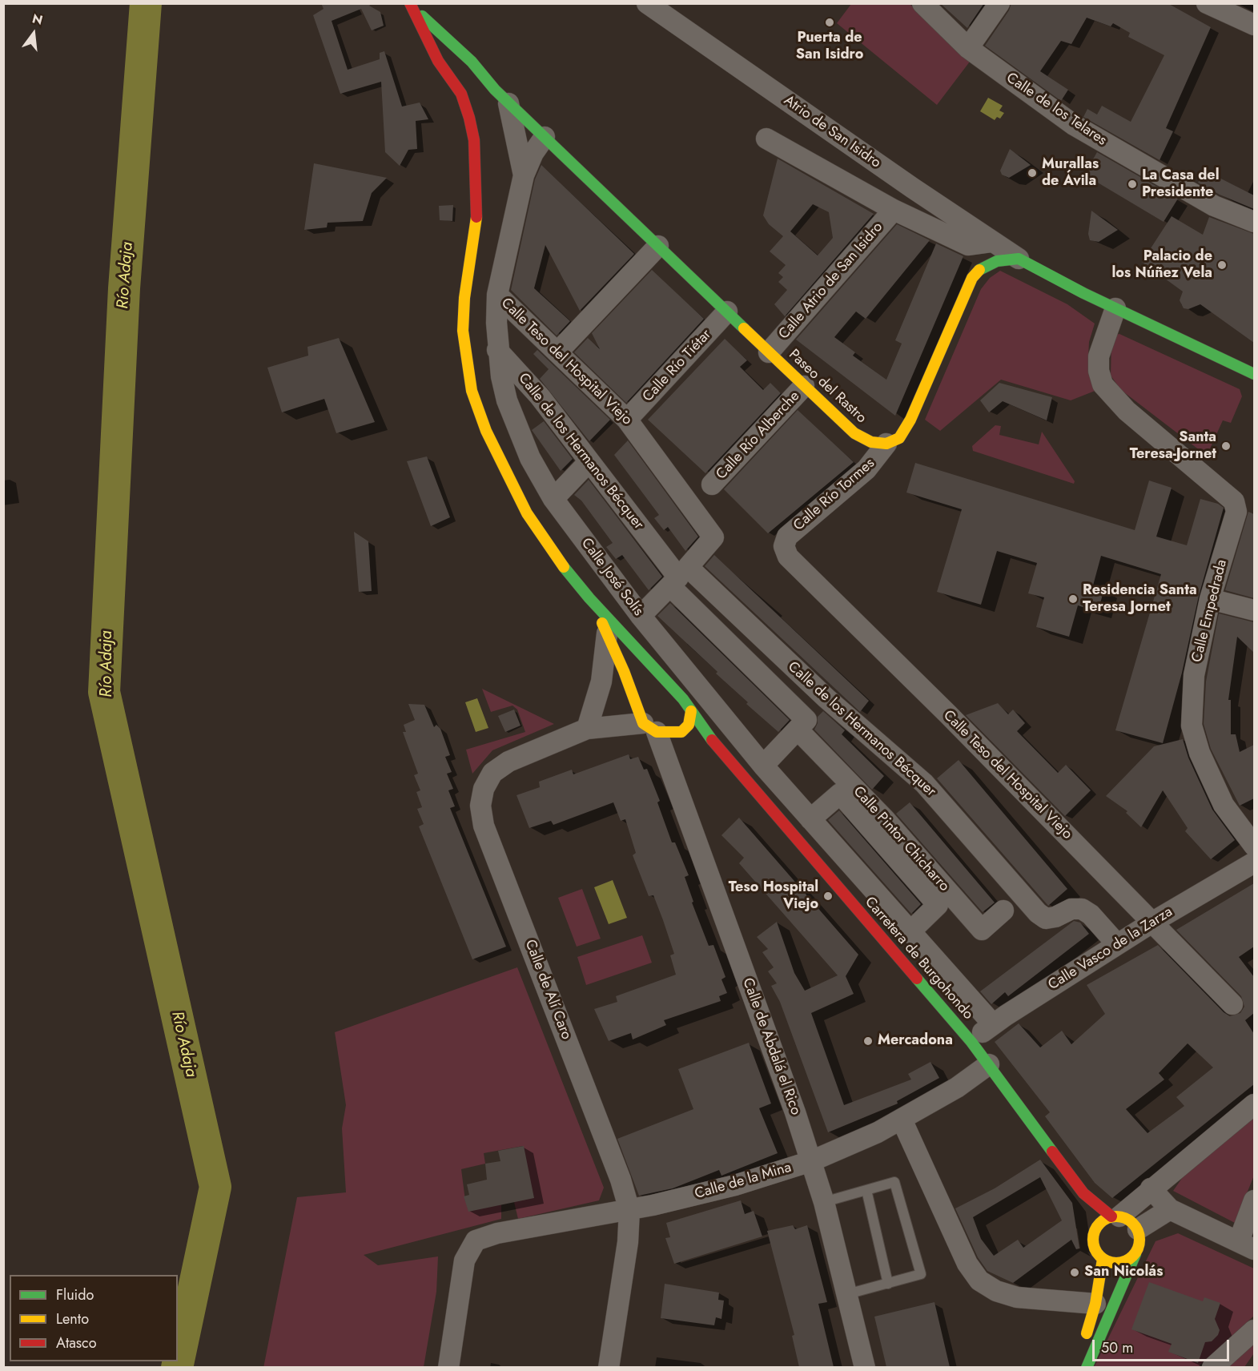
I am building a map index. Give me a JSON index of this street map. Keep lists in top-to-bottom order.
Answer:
{
  "streets": {
    "main road": ["Paseo del Rastro", "Carretera de Burgohondo"],
    "street": [
      "Calle de los Telares",
      "Atrio de San Isidro",
      "Calle Atrio de San Isidro",
      "Calle Teso del Hospital Viejo",
      "Calle Río Tiétar",
      "Calle Río Alberche",
      "Calle de los Hermanos Bécquer",
      "Calle Río Tormes",
      "Calle José Solís",
      "Calle Empedrada",
      "Calle Pintor Chicharro",
      "Calle Vasco de la Zarza",
      "Calle de Alí Caro",
      "Calle de Abdalá el Rico",
      "Calle de la Mina"
    ]
  },
  "crossings": [
    ["Atrio de San Isidro", "Calle Atrio de San Isidro"],
    ["Calle Atrio de San Isidro", "Paseo del Rastro"],
    ["Calle Teso del Hospital Viejo", "Calle Río Tiétar"],
    ["Calle Teso del Hospital Viejo", "Calle de los Hermanos Bécquer"],
    ["Calle Teso del Hospital Viejo", "Calle Río Tormes"],
    ["Calle Teso del Hospital Viejo", "Calle José Solís"],
    ["Calle Teso del Hospital Viejo", "Calle Pintor Chicharro"],
    ["Calle Teso del Hospital Viejo", "Calle Vasco de la Zarza"],
    ["Calle Río Tiétar", "Paseo del Rastro"],
    ["Paseo del Rastro", "Calle Río Alberche"],
    ["Paseo del Rastro", "Calle Río Tormes"],
    ["Calle de los Hermanos Bécquer", "Calle José Solís"],
    ["Calle de los Hermanos Bécquer", "Calle Pintor Chicharro"],
    ["Calle de los Hermanos Bécquer", "Calle Vasco de la Zarza"],
    ["Calle José Solís", "Calle Vasco de la Zarza"],
    ["Calle Vasco de la Zarza", "Carretera de Burgohondo"],
    ["Carretera de Burgohondo", "Calle de la Mina"],
    ["Calle de Alí Caro", "Calle de Abdalá el Rico"],
    ["Calle de Alí Caro", "Calle de la Mina"],
    ["Calle de Abdalá el Rico", "Calle de la Mina"]
  ],
  "water": ["Río Adaja"],
  "places": [
    "Puerta de San Isidro",
    "Murallas de Ávila",
    "La Casa del Presidente",
    "Palacio de los Núñez Vela",
    "Santa Teresa-Jornet",
    "Residencia Santa Teresa Jornet",
    "Teso Hospital Viejo",
    "Mercadona",
    "San Nicolás"
  ],
  "legend": ["Fluido", "Lento", "Atasco"],
  "scale_bar": "50 m",
  "north": "top"
}
